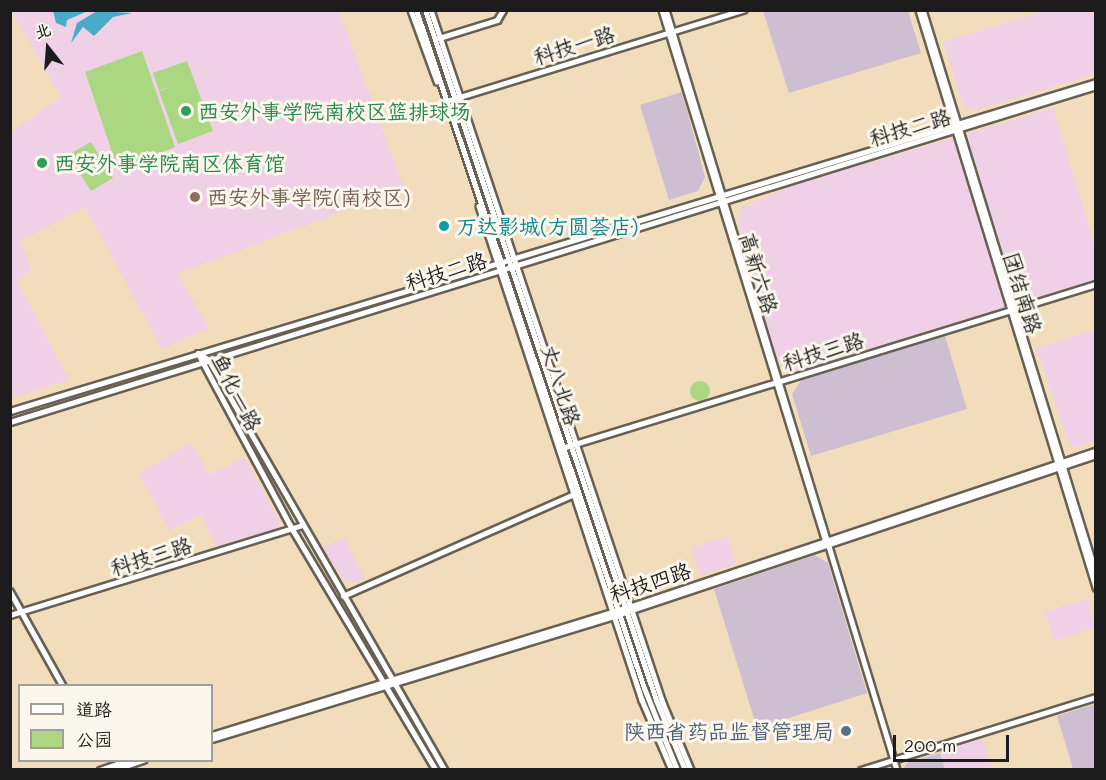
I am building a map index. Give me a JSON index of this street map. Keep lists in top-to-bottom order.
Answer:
{
  "streets": {
    "main road": [
      "科技一路",
      "科技二路",
      "高新六路",
      "团结南路",
      "科技三路",
      "丈八北路",
      "鱼化一路",
      "科技四路"
    ]
  },
  "crossings": [
    ["科技一路", "高新六路"],
    ["科技一路", "丈八北路"],
    ["科技二路", "高新六路"],
    ["科技二路", "团结南路"],
    ["科技二路", "丈八北路"],
    ["科技二路", "鱼化一路"],
    ["高新六路", "科技三路"],
    ["高新六路", "科技四路"],
    ["团结南路", "科技三路"],
    ["团结南路", "科技四路"],
    ["科技三路", "丈八北路"],
    ["科技三路", "鱼化一路"],
    ["丈八北路", "科技四路"],
    ["鱼化一路", "科技四路"]
  ],
  "places": [
    "西安外事学院南校区篮排球场",
    "西安外事学院南区体育馆",
    "西安外事学院(南校区)",
    "万达影城(方圆荟店)",
    "陕西省药品监督管理局"
  ],
  "legend": ["道路", "公园"],
  "scale_bar": "200 m",
  "north": "top"
}
